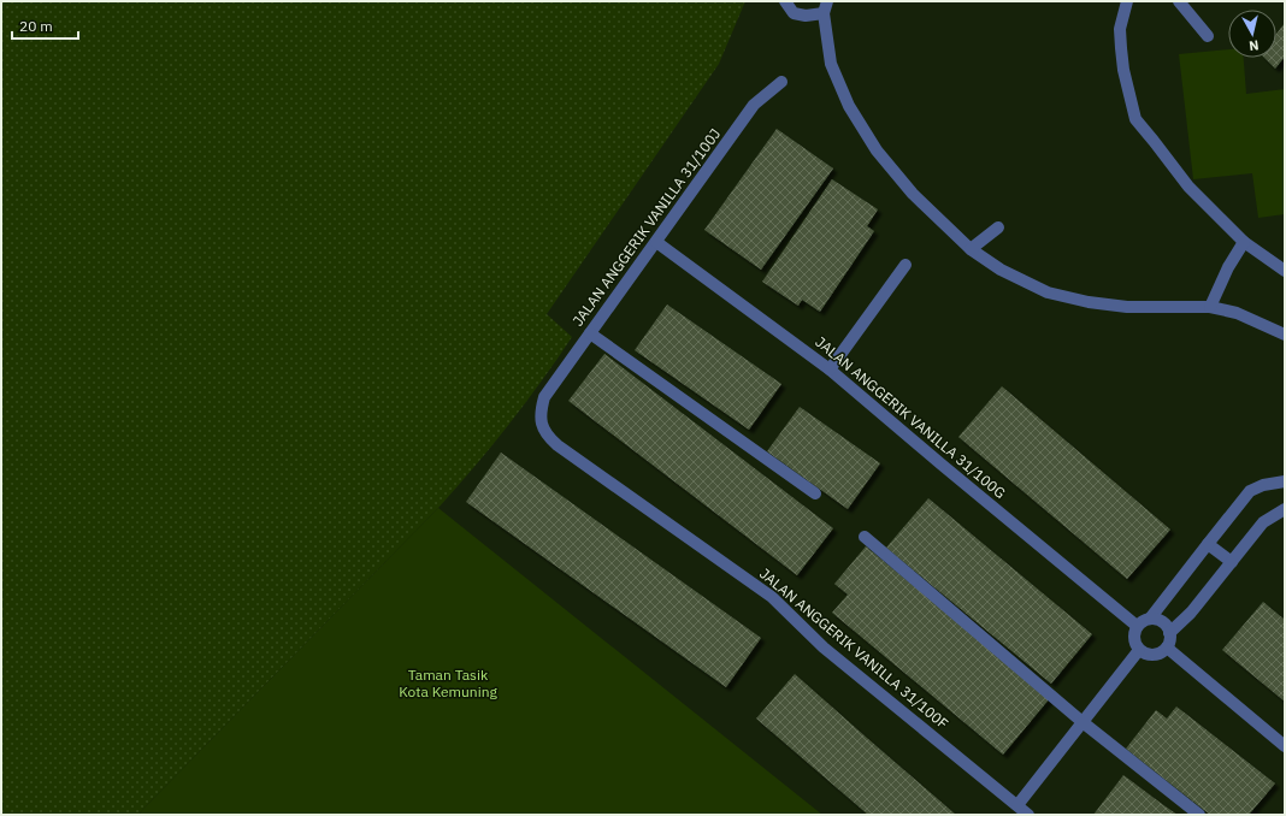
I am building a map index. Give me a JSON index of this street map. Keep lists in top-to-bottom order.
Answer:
{
  "streets": {
    "street": ["JALAN ANGGERIK VANILLA 31/100J", "JALAN ANGGERIK VANILLA 31/100G", "JALAN ANGGERIK VANILLA 31/100F"]
  },
  "crossings": [
    ["JALAN ANGGERIK VANILLA 31/100J", "JALAN ANGGERIK VANILLA 31/100G"],
    ["JALAN ANGGERIK VANILLA 31/100J", "JALAN ANGGERIK VANILLA 31/100F"]
  ],
  "parks": ["Taman Tasik Kota Kemuning"],
  "scale_bar": "20 m",
  "north": "bottom"
}
